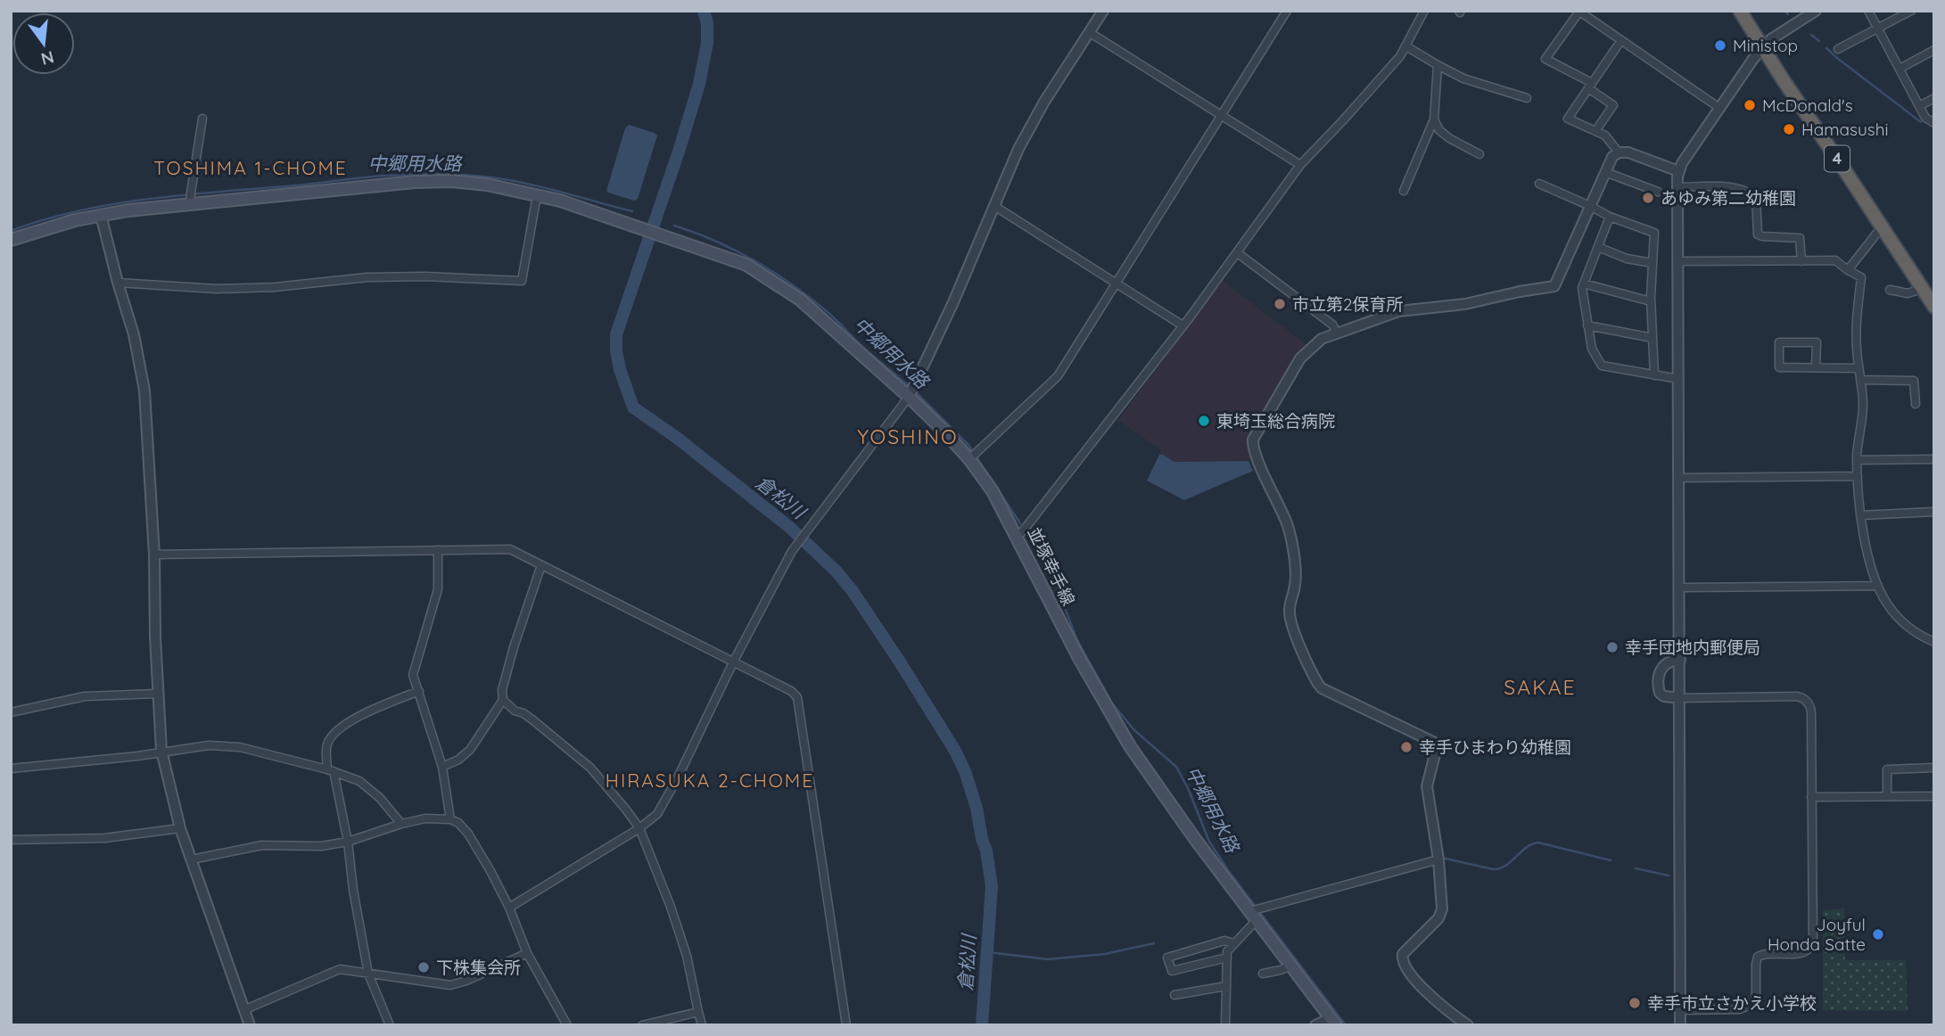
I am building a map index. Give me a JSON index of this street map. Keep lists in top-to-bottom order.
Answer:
{
  "streets": {
    "highway": ["4"],
    "main road": ["並塚幸手線"]
  },
  "districts": [
    "TOSHIMA 1-CHOME",
    "YOSHINO",
    "SAKAE",
    "HIRASUKA 2-CHOME"
  ],
  "water": ["中郷用水路", "倉松川"],
  "places": [
    "Ministop",
    "McDonald's",
    "Hamasushi",
    "あゆみ第二幼稚園",
    "市立第2保育所",
    "東埼玉総合病院",
    "幸手団地内郵便局",
    "幸手ひまわり幼稚園",
    "Joyful Honda Satte",
    "下株集会所",
    "幸手市立さかえ小学校"
  ],
  "north": "bottom"
}
